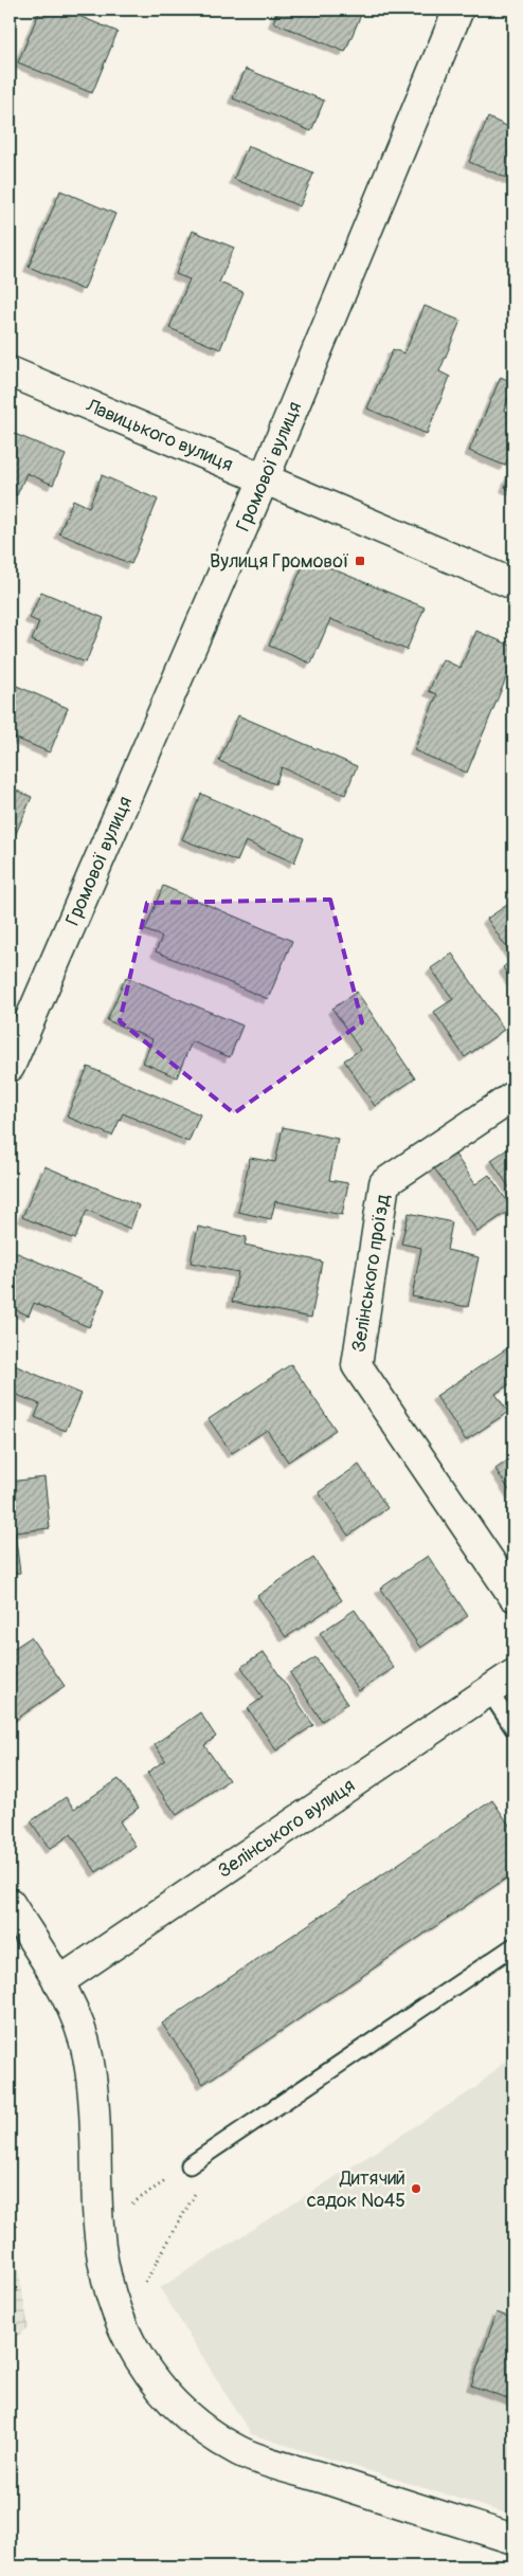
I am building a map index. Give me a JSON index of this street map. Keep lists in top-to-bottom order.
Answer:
{
  "streets": {
    "street": [
      "Лавицького вулиця",
      "Громової вулиця",
      "Зелінського проїзд",
      "Зелінського вулиця"
    ]
  },
  "crossings": [
    ["Лавицького вулиця", "Громової вулиця"]
  ],
  "places": {
    "transit": ["Вулиця Громової"],
    "other": ["Дитячий садок №45"]
  }
}
